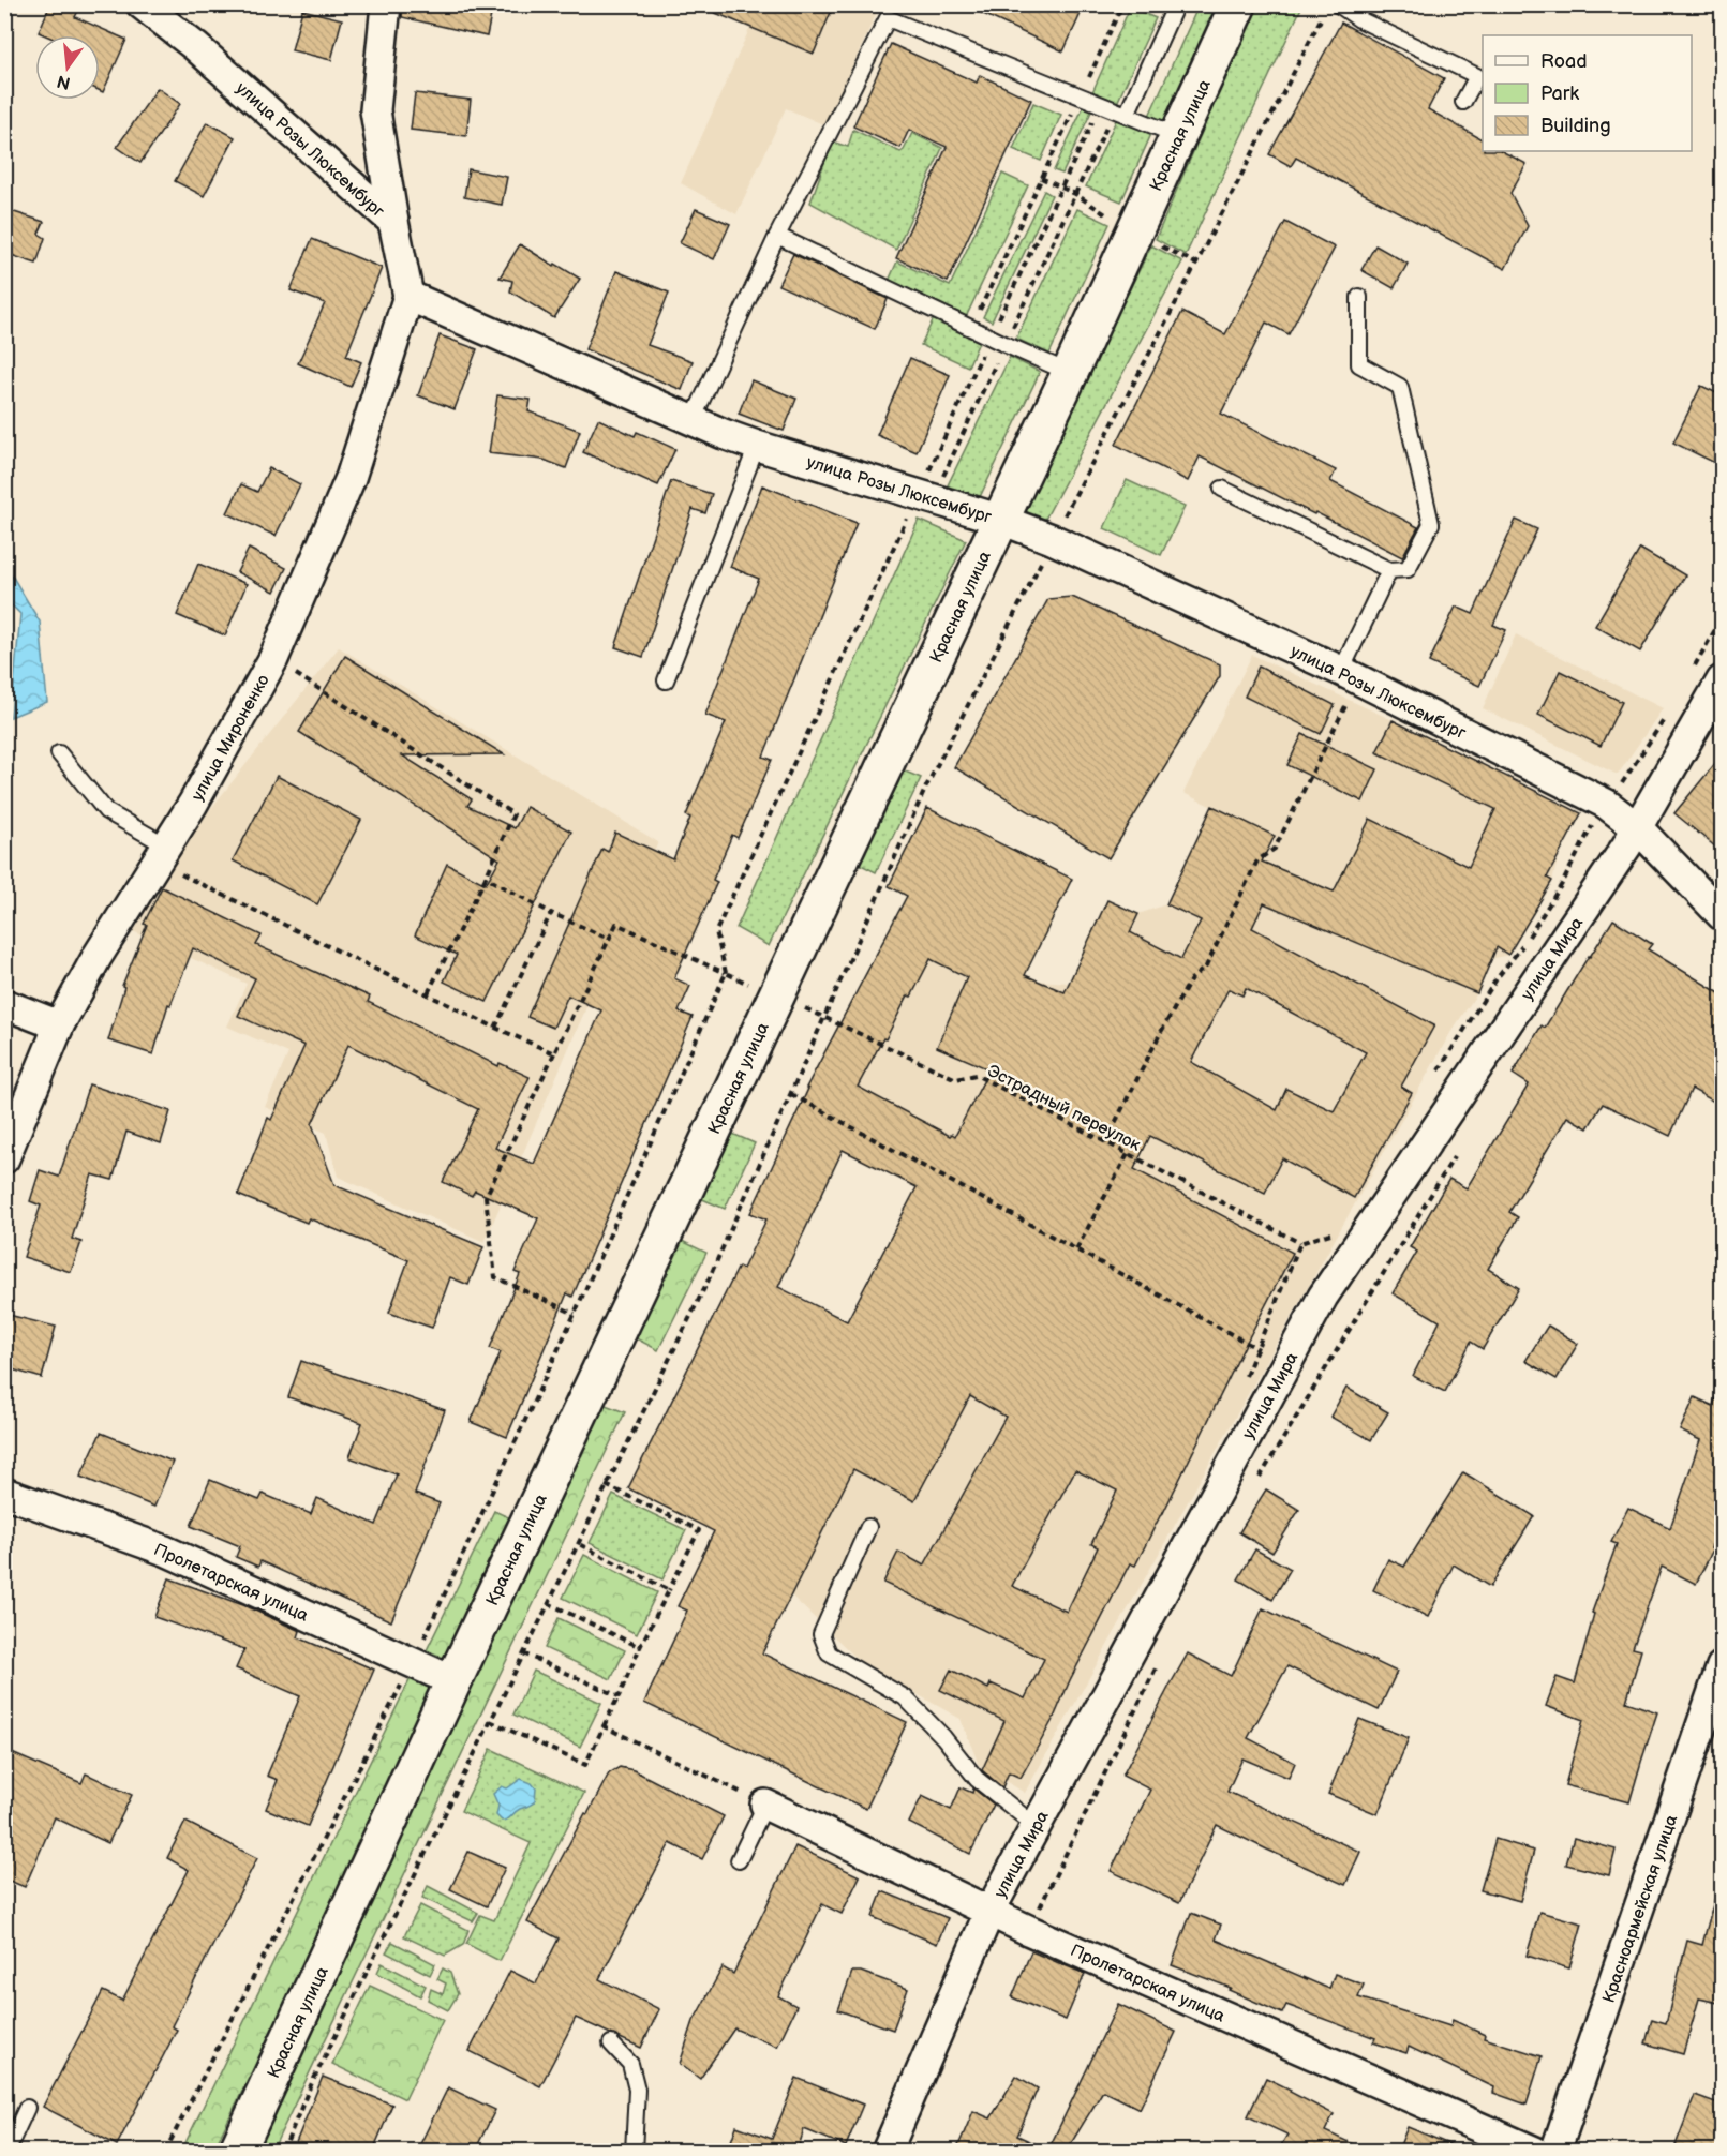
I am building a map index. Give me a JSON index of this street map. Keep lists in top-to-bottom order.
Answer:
{
  "streets": {
    "main road": ["Красная улица"],
    "street": [
      "улица Розы Люксембург",
      "улица Мироненко",
      "улица Мира",
      "Пролетарская улица",
      "Красноармейская улица"
    ],
    "path": ["Эстрадный переулок"]
  },
  "crossings": [
    ["Красная улица", "улица Розы Люксембург"],
    ["Красная улица", "Эстрадный переулок"],
    ["Красная улица", "Пролетарская улица"],
    ["улица Розы Люксембург", "улица Мироненко"],
    ["улица Розы Люксембург", "улица Мира"],
    ["улица Мира", "Пролетарская улица"]
  ],
  "legend": ["Road", "Park", "Building"],
  "north": "bottom"
}
